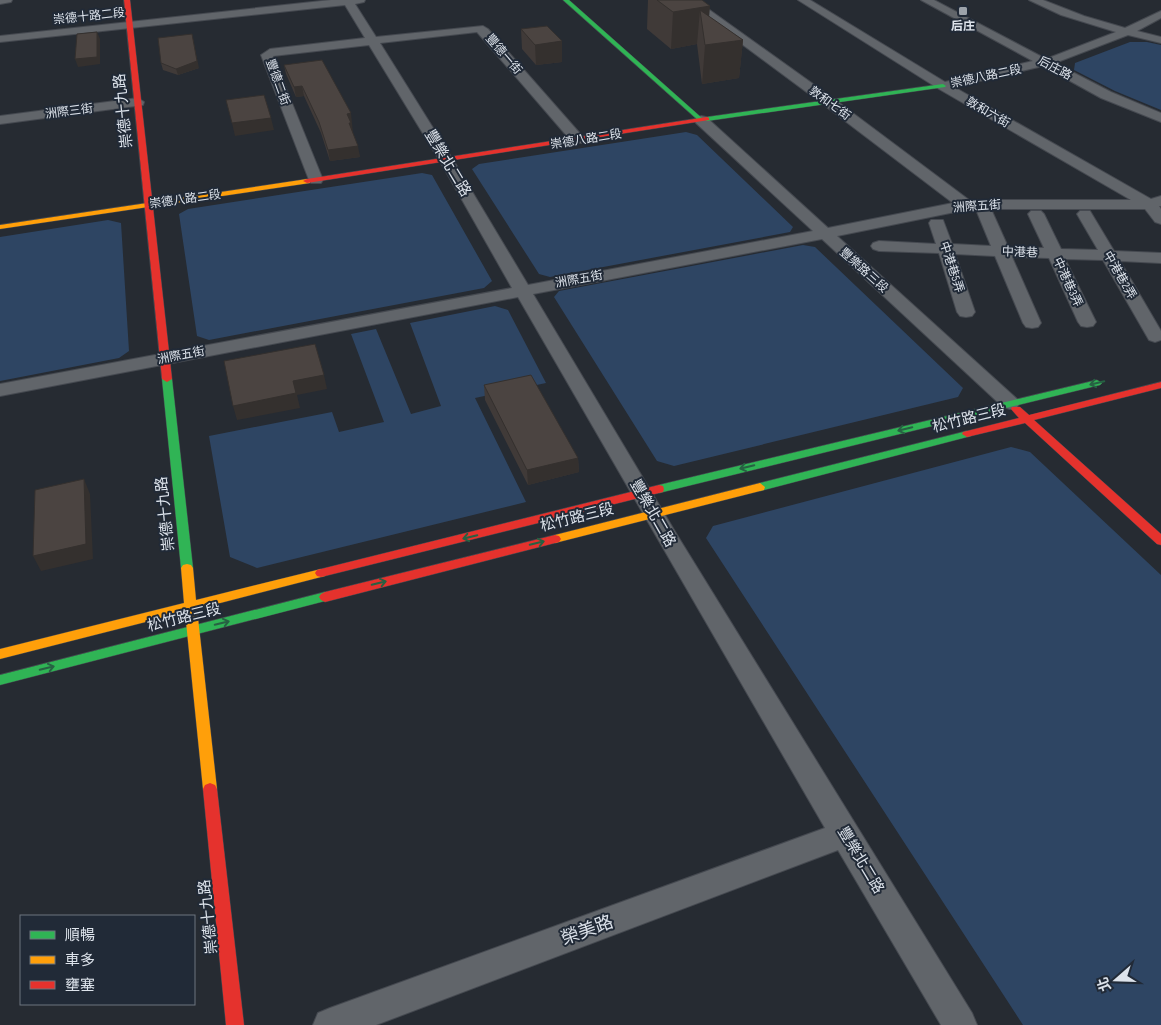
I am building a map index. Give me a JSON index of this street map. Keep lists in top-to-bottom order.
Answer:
{
  "streets": {
    "street": [
      "崇德十路二段",
      "豐德一街",
      "后庄路",
      "崇德八路二段",
      "豐德二街",
      "敦和七街",
      "洲際三街",
      "崇德十九路",
      "敦和六街",
      "豐樂北二路",
      "洲際五街",
      "中港巷",
      "中港巷5弄",
      "豐樂路三段",
      "中港巷2弄",
      "中港巷3弄",
      "松竹路三段",
      "榮美路"
    ]
  },
  "crossings": [
    ["崇德十路二段", "崇德十九路"],
    ["崇德十路二段", "豐樂北二路"],
    ["豐德一街", "崇德八路二段"],
    ["豐德一街", "豐德二街"],
    ["豐德一街", "豐樂北二路"],
    ["后庄路", "崇德八路二段"],
    ["崇德八路二段", "豐德二街"],
    ["崇德八路二段", "敦和七街"],
    ["崇德八路二段", "崇德十九路"],
    ["崇德八路二段", "敦和六街"],
    ["崇德八路二段", "豐樂北二路"],
    ["崇德八路二段", "豐樂路三段"],
    ["豐德二街", "豐樂北二路"],
    ["敦和七街", "洲際五街"],
    ["洲際三街", "崇德十九路"],
    ["崇德十九路", "洲際五街"],
    ["崇德十九路", "松竹路三段"],
    ["敦和六街", "洲際五街"],
    ["豐樂北二路", "洲際五街"],
    ["豐樂北二路", "松竹路三段"],
    ["豐樂北二路", "榮美路"],
    ["洲際五街", "豐樂路三段"],
    ["中港巷", "中港巷5弄"],
    ["中港巷", "中港巷2弄"],
    ["中港巷", "中港巷3弄"],
    ["豐樂路三段", "松竹路三段"]
  ],
  "places": {
    "transit": ["后庄"]
  },
  "legend": ["順暢", "車多", "壅塞"],
  "north": "left"
}
